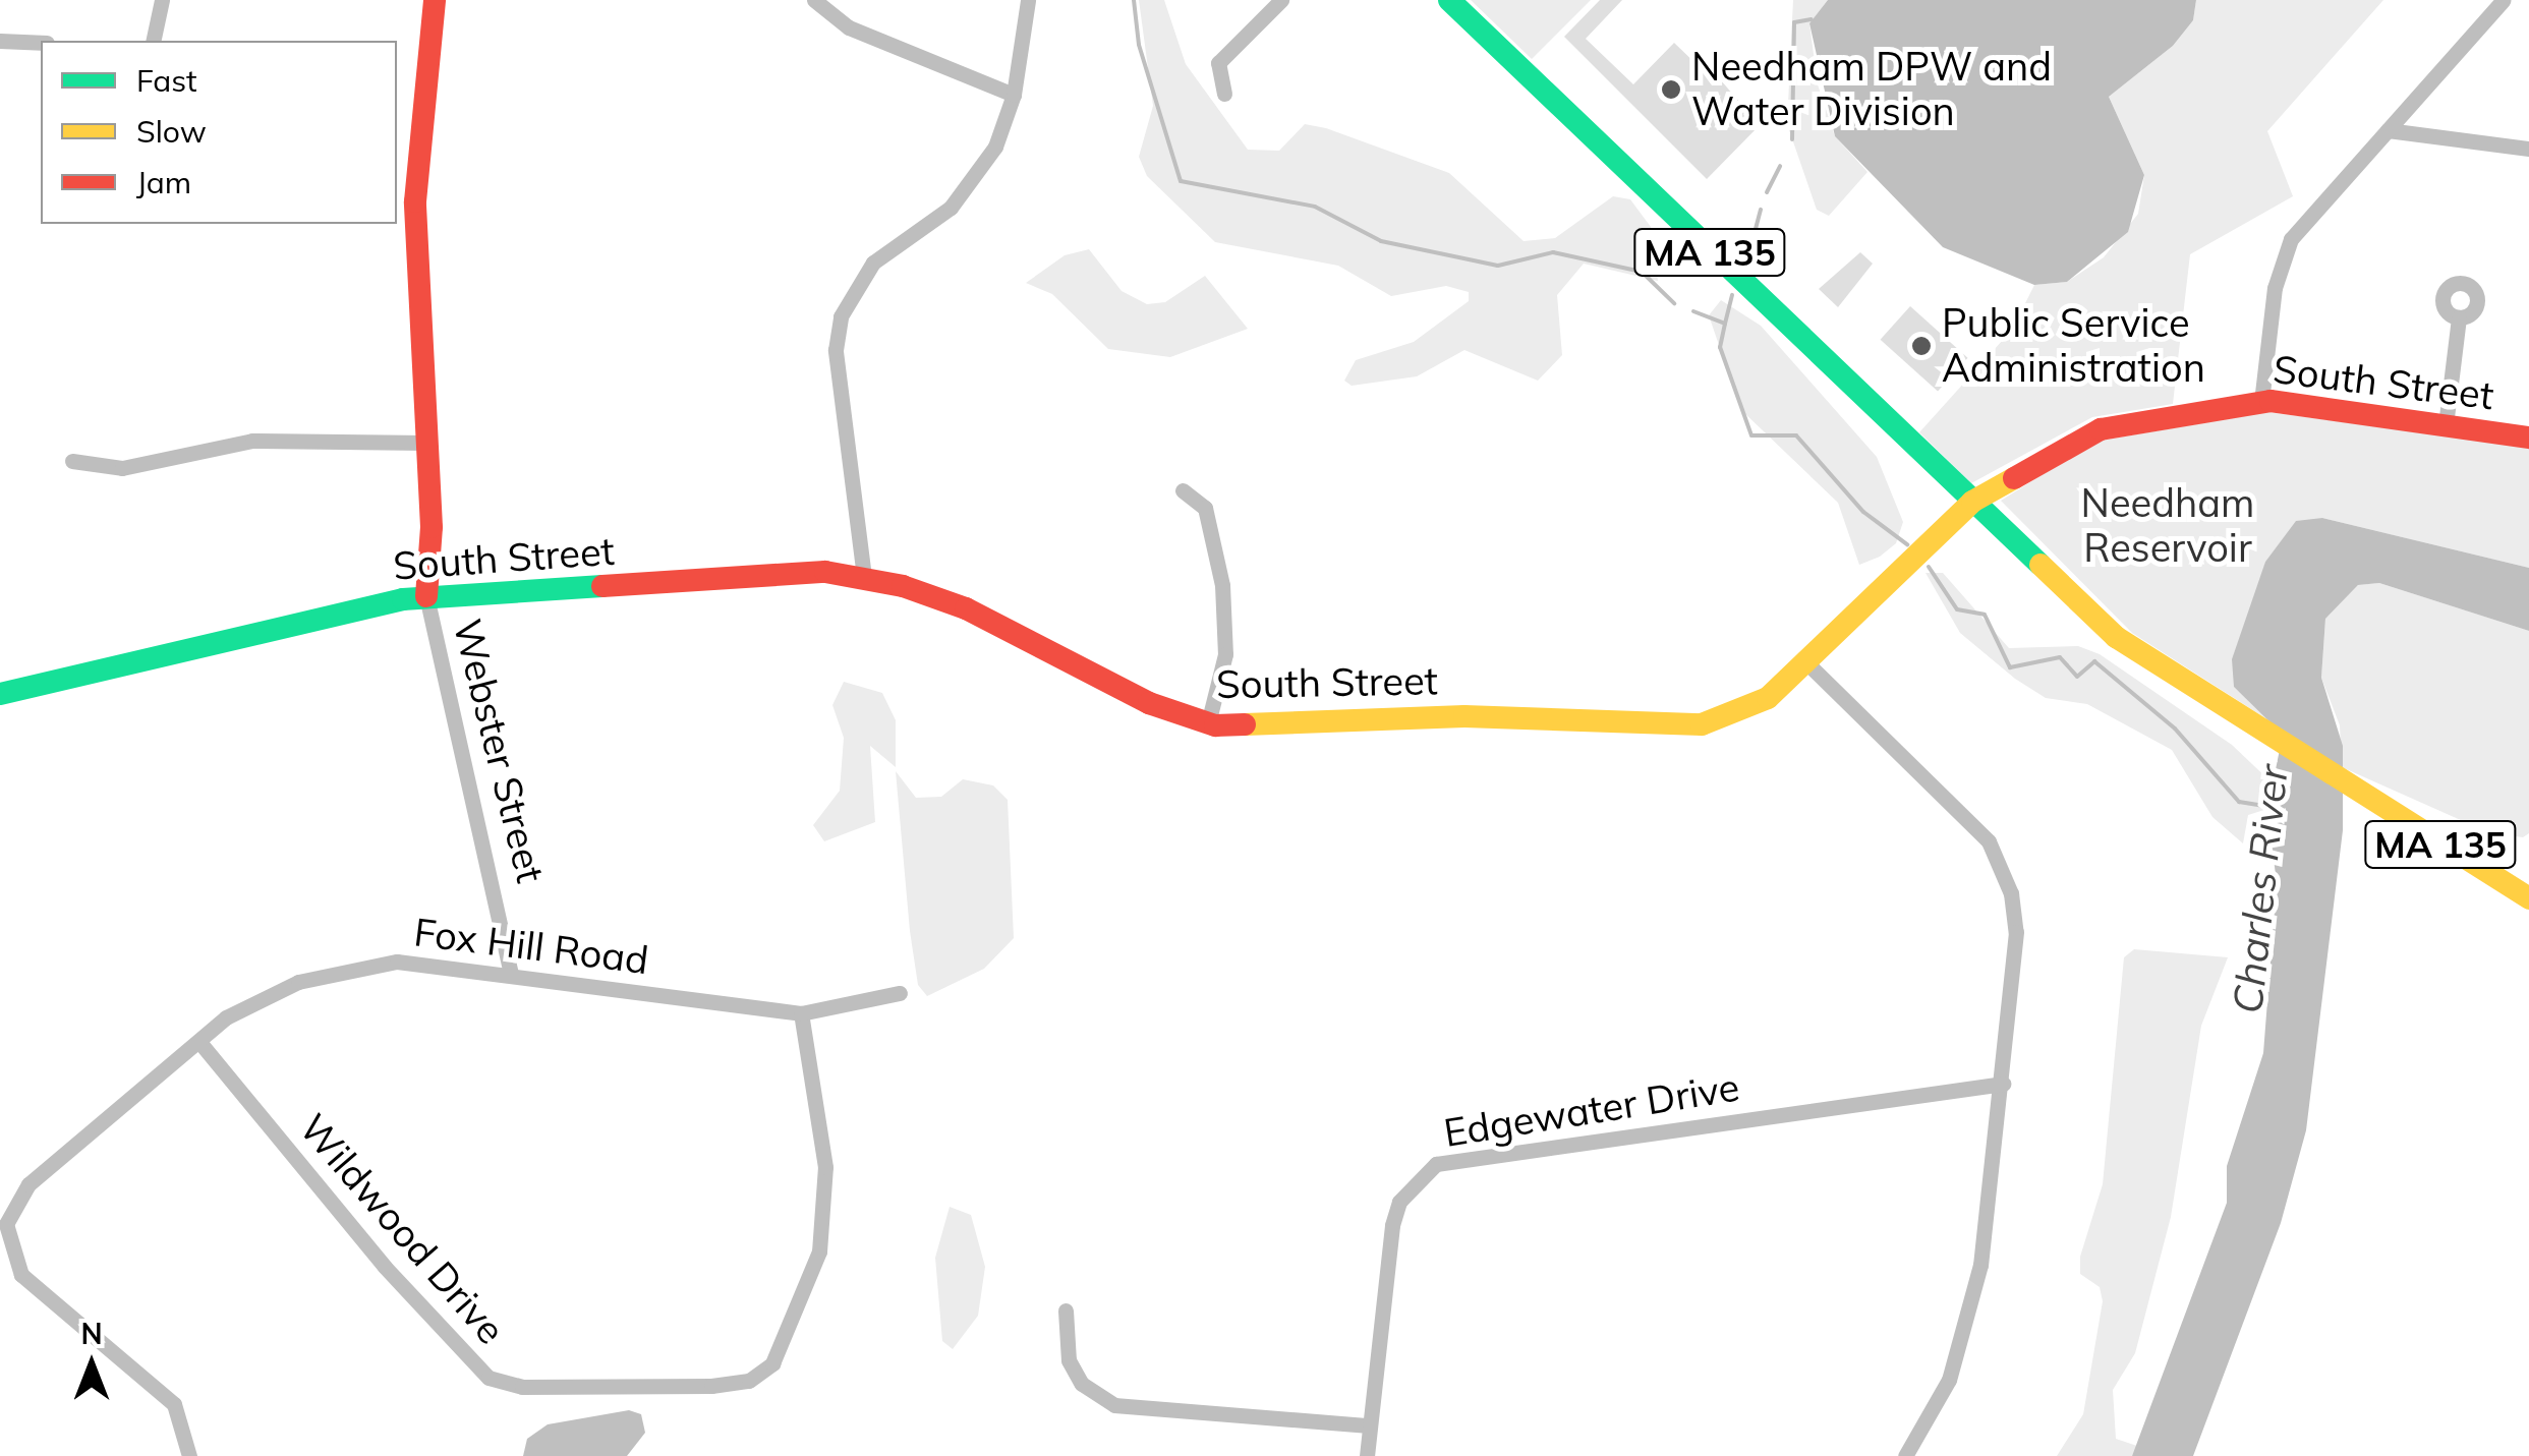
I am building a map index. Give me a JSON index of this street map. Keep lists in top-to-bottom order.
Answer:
{
  "streets": {
    "street": [
      "MA 135",
      "South Street",
      "Webster Street",
      "Fox Hill Road",
      "Edgewater Drive",
      "Wildwood Drive"
    ]
  },
  "crossings": [
    ["MA 135", "South Street"],
    ["South Street", "Webster Street"],
    ["Webster Street", "Fox Hill Road"],
    ["Fox Hill Road", "Wildwood Drive"]
  ],
  "water": ["Charles River"],
  "parks": ["Needham Reservoir"],
  "places": ["Needham DPW and Water Division", "Public Service Administration"],
  "legend": ["Fast", "Slow", "Jam"],
  "north": "top"
}
